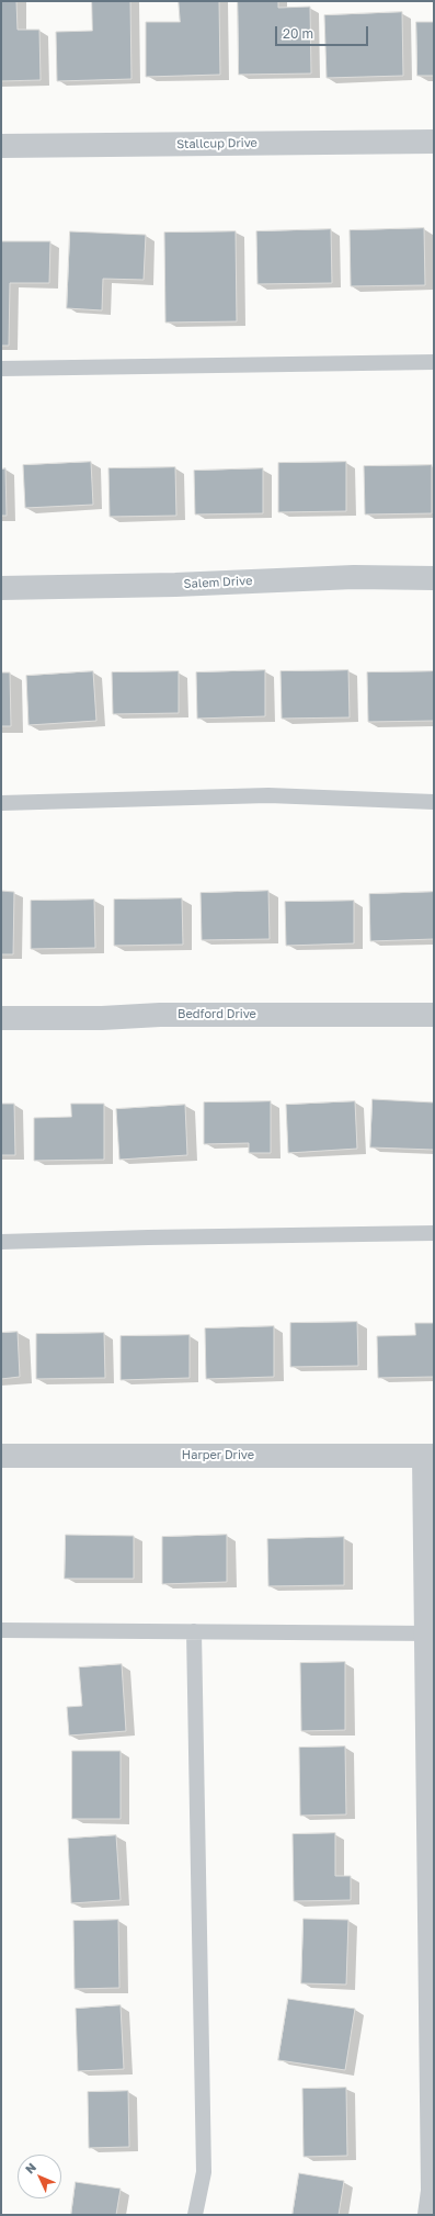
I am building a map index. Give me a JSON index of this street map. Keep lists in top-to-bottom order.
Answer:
{
  "streets": {
    "street": [
      "Stallcup Drive",
      "Salem Drive",
      "Bedford Drive",
      "Harper Drive"
    ]
  },
  "scale_bar": "20 m",
  "north": "top left"
}
